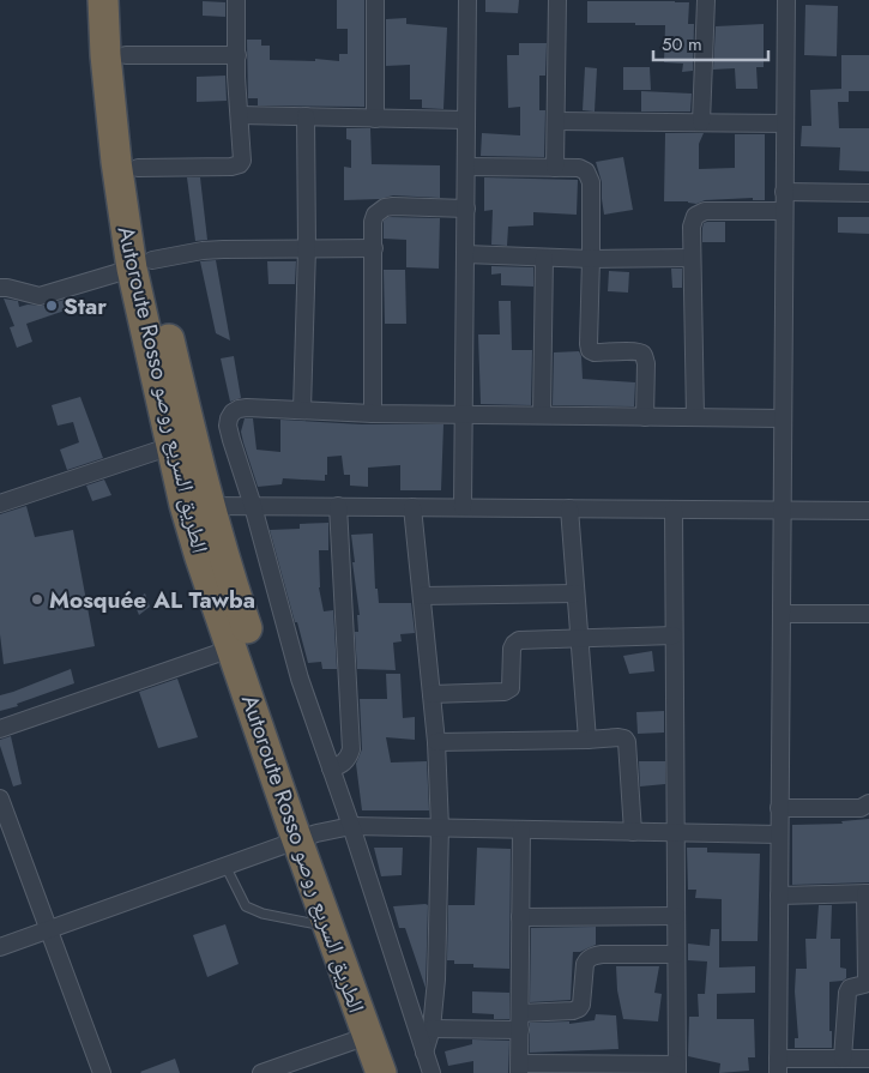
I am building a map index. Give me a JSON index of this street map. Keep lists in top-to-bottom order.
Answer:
{
  "streets": {
    "highway": ["Autoroute Rosso الطريق السريع روصو"]
  },
  "places": ["Star", "Mosquée AL Tawba"],
  "scale_bar": "50 m"
}
